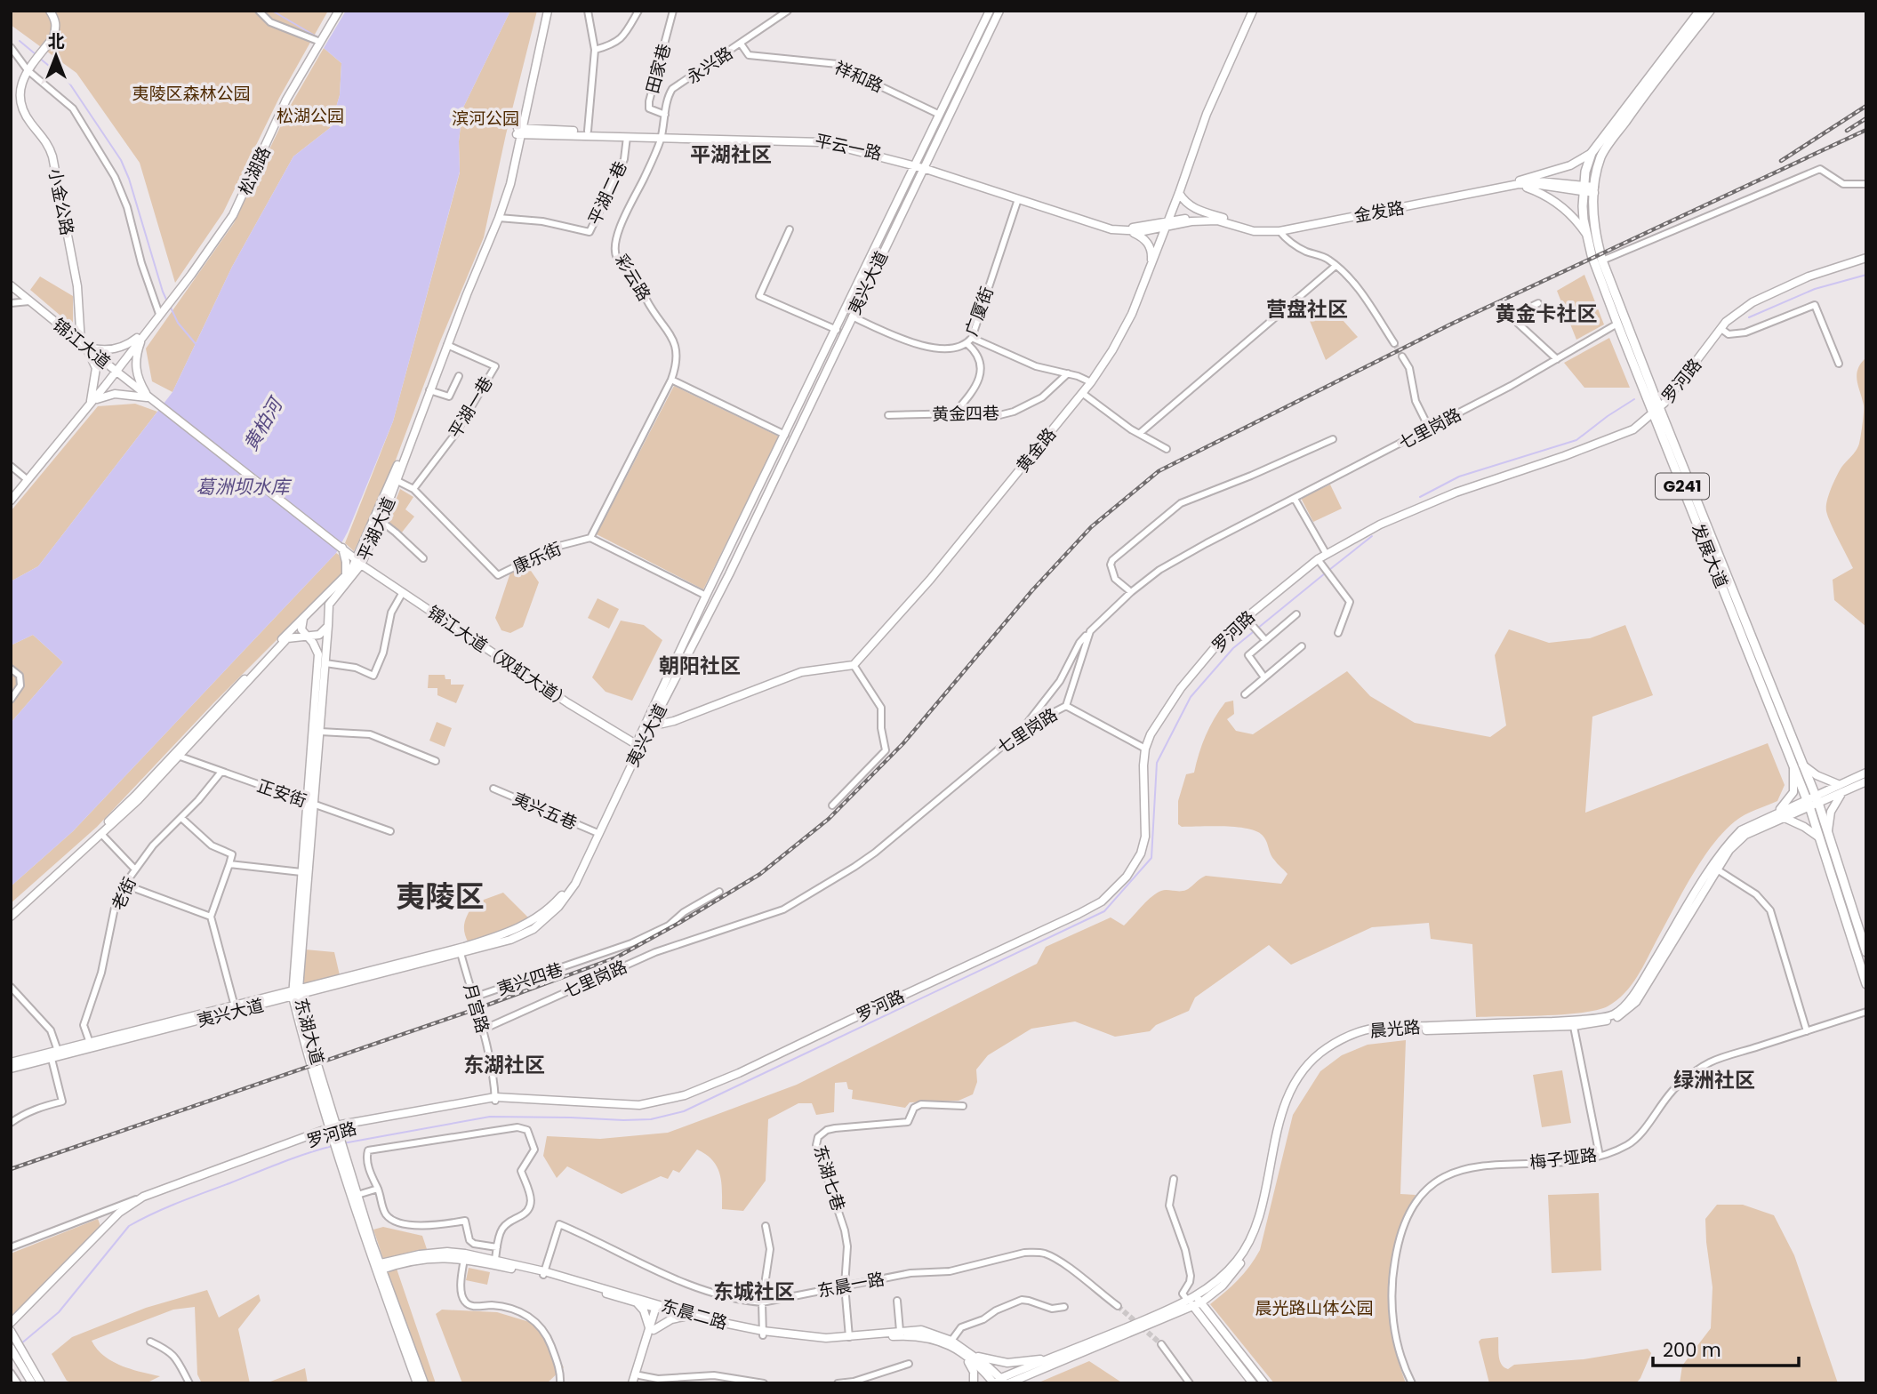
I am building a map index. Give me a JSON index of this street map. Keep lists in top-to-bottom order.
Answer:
{
  "streets": {
    "highway": ["G241", "发展大道"],
    "main road": [
      "平云一路",
      "松湖路",
      "小金公路",
      "金发路",
      "夷兴大道",
      "锦江大道",
      "罗河路",
      "黄金路",
      "平湖大道",
      "锦江大道（双虹大道）",
      "晨光路",
      "东湖大道",
      "东晨二路"
    ],
    "street": [
      "永兴路",
      "田家巷",
      "祥和路",
      "平湖二巷",
      "彩云路",
      "广厦街",
      "平湖一巷",
      "黄金四巷",
      "七里岗路",
      "康乐街",
      "正安街",
      "夷兴五巷",
      "老街",
      "夷兴四巷",
      "月宫路",
      "梅子垭路",
      "东湖七巷",
      "东晨一路"
    ]
  },
  "crossings": [
    ["永兴路", "田家巷"],
    ["永兴路", "祥和路"],
    ["永兴路", "平云一路"],
    ["永兴路", "彩云路"],
    ["祥和路", "夷兴大道"],
    ["平云一路", "平湖二巷"],
    ["平云一路", "金发路"],
    ["平云一路", "彩云路"],
    ["平云一路", "夷兴大道"],
    ["平云一路", "广厦街"],
    ["平云一路", "黄金路"],
    ["平云一路", "平湖大道"],
    ["松湖路", "锦江大道"],
    ["平湖二巷", "平湖大道"],
    ["小金公路", "锦江大道"],
    ["金发路", "黄金路"],
    ["金发路", "发展大道"],
    ["彩云路", "康乐街"],
    ["夷兴大道", "广厦街"],
    ["夷兴大道", "锦江大道（双虹大道）"],
    ["夷兴大道", "夷兴五巷"],
    ["夷兴大道", "老街"],
    ["夷兴大道", "月宫路"],
    ["夷兴大道", "东湖大道"],
    ["锦江大道", "锦江大道（双虹大道）"],
    ["罗河路", "发展大道"],
    ["罗河路", "月宫路"],
    ["罗河路", "东湖大道"],
    ["平湖一巷", "平湖大道"],
    ["平湖一巷", "康乐街"],
    ["七里岗路", "发展大道"],
    ["七里岗路", "月宫路"],
    ["平湖大道", "康乐街"],
    ["平湖大道", "锦江大道（双虹大道）"],
    ["平湖大道", "正安街"],
    ["平湖大道", "东湖大道"],
    ["发展大道", "晨光路"],
    ["正安街", "老街"],
    ["正安街", "东湖大道"],
    ["夷兴四巷", "月宫路"],
    ["晨光路", "东晨二路"],
    ["东湖大道", "东晨二路"],
    ["东湖七巷", "东晨一路"],
    ["东湖七巷", "东晨二路"],
    ["东晨一路", "东晨二路"]
  ],
  "districts": [
    "平湖社区",
    "营盘社区",
    "黄金卡社区",
    "朝阳社区",
    "夷陵区",
    "东湖社区",
    "绿洲社区",
    "东城社区"
  ],
  "water": ["黄柏河", "葛洲坝水库"],
  "parks": [
    "夷陵区森林公园",
    "松湖公园",
    "滨河公园",
    "晨光路山体公园"
  ],
  "scale_bar": "200 m",
  "north": "top"
}
